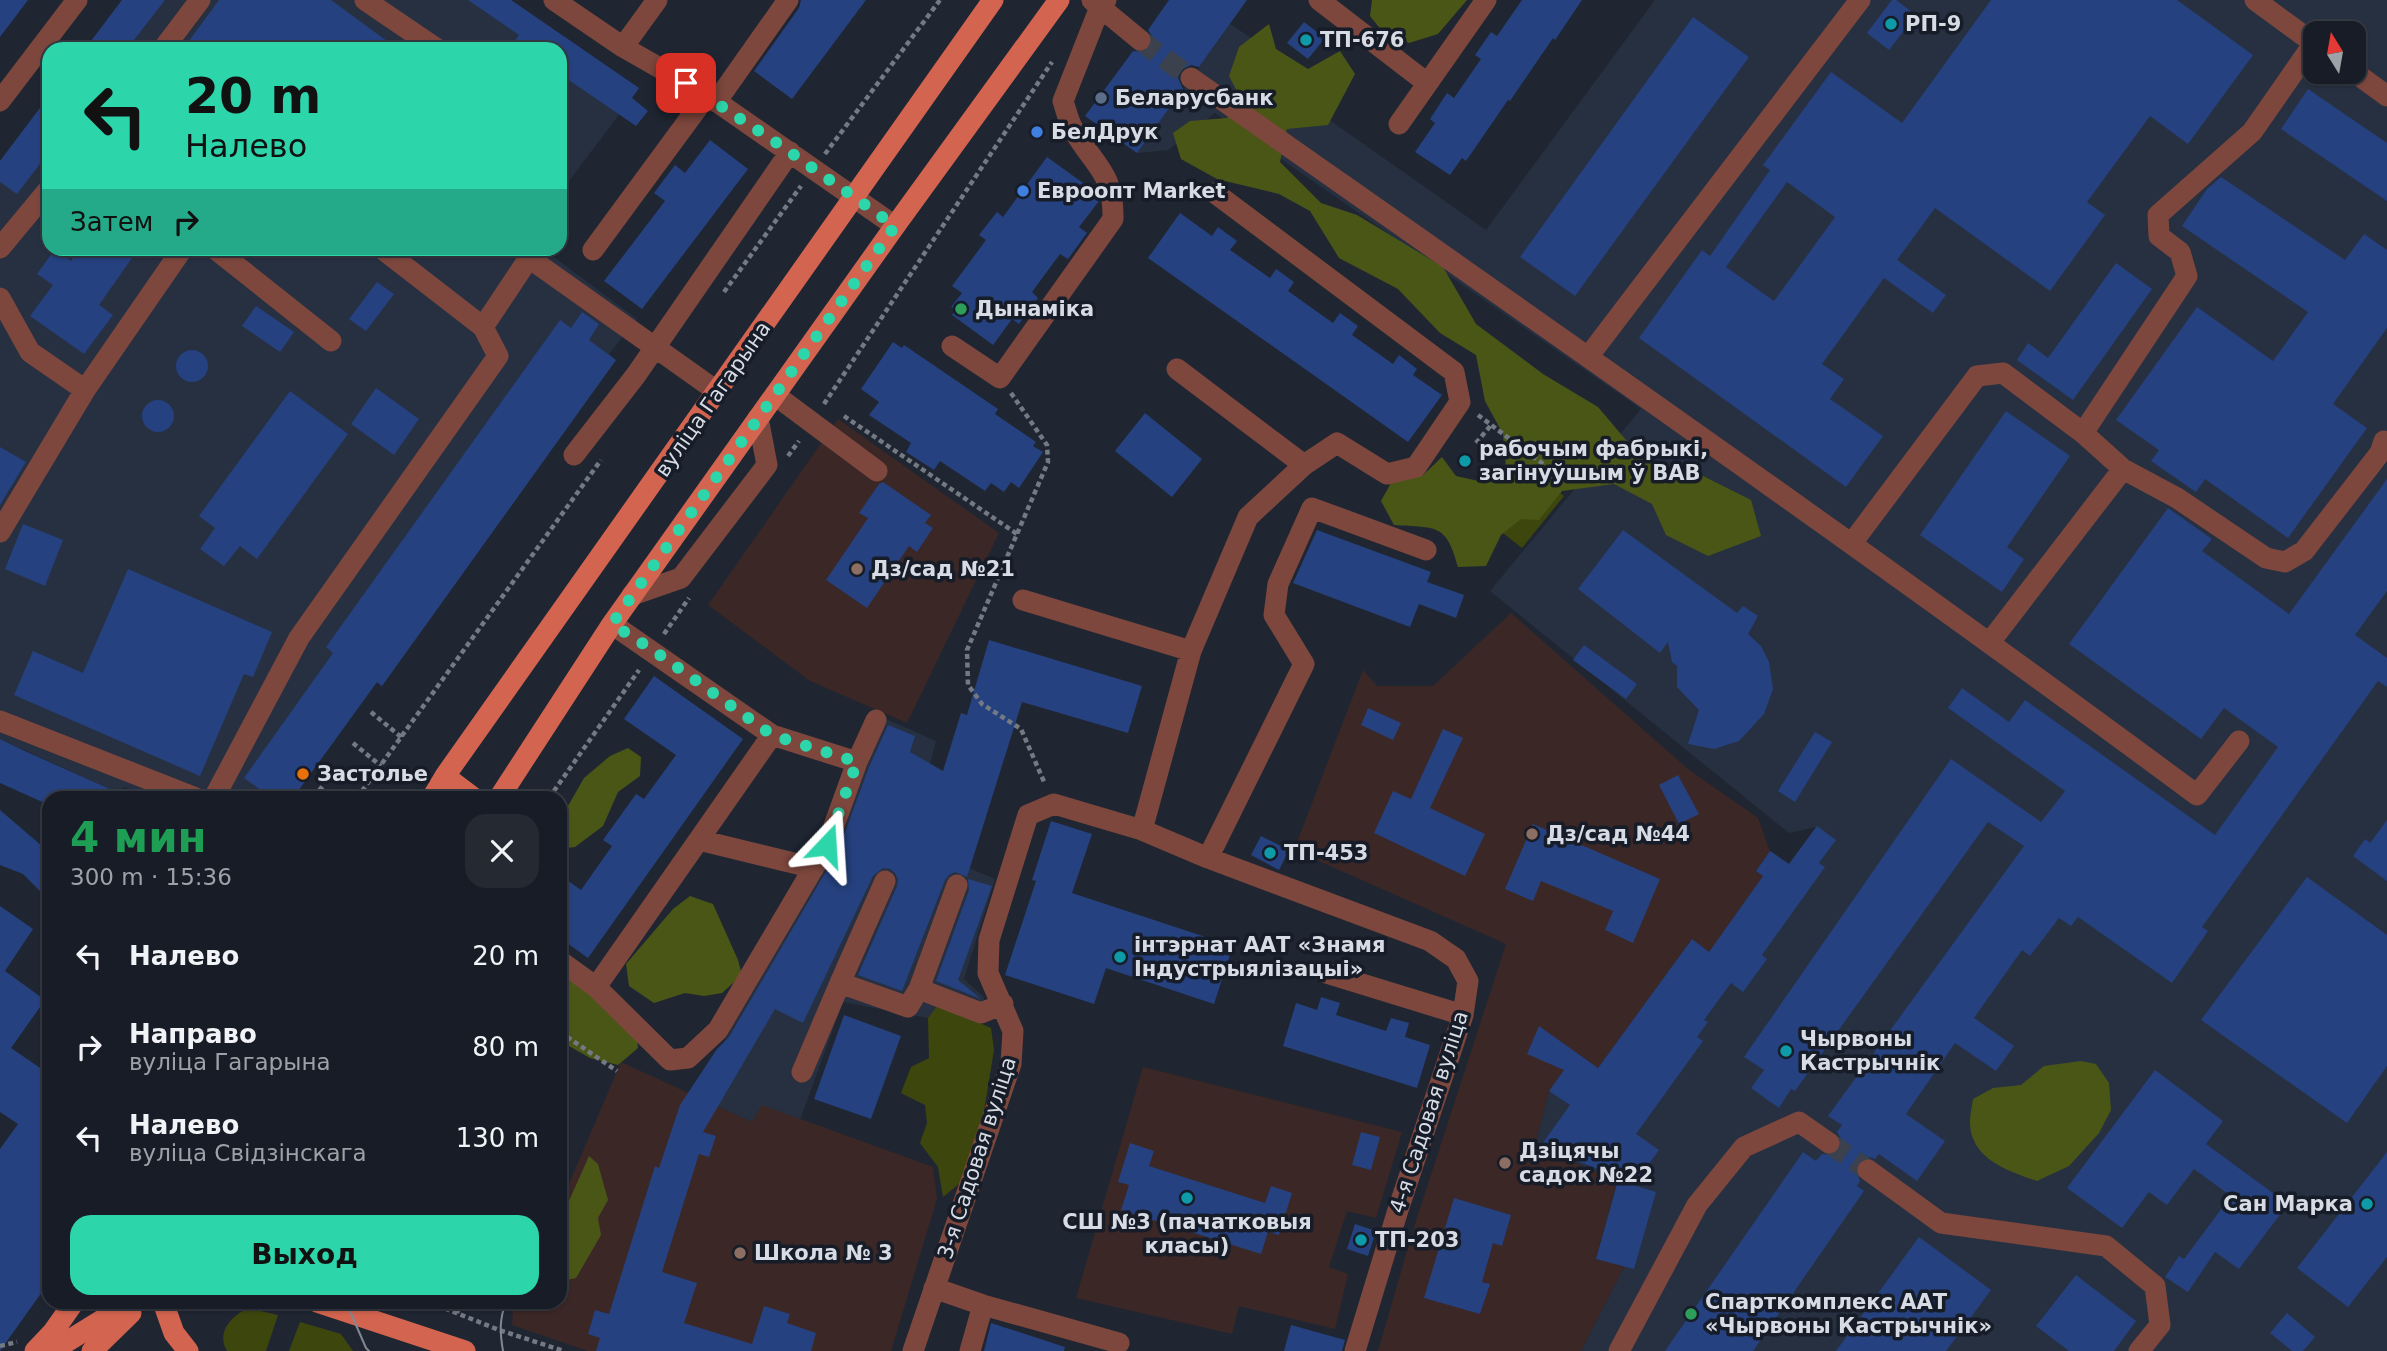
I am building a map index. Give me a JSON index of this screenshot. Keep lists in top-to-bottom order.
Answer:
{
  "streets": {
    "main road": ["вуліца Гагарына"],
    "street": ["4-я Садовая вуліца", "3-я Садовая вуліца"]
  },
  "crossings": [
    ["4-я Садовая вуліца", "3-я Садовая вуліца"]
  ],
  "places": [
    "РП-9",
    "ТП-676",
    "Беларусбанк",
    "БелДрук",
    "Евроопт Market",
    "Дынаміка",
    "рабочым фабрыкі, загінуўшым ў ВАВ",
    "Дз/сад №21",
    "Застолье",
    "Дз/сад №44",
    "ТП-453",
    "інтэрнат ААТ «Знамя Індустрыялізацыі»",
    "Чырвоны Кастрычнік",
    "Дзіцячы садок №22",
    "СШ №3 (пачатковыя класы)",
    "Сан Марка",
    "ТП-203",
    "Школа № 3",
    "Спарткомплекс ААТ «Чырвоны Кастрычнік»"
  ],
  "north": "top",
  "page": {
    "turn": ["20 m", "Налево"],
    "then": "Затем",
    "heading": ["4 мин", "300 m · 15:36"],
    "list": [
      {
        "name": "Налево",
        "value": "20 m"
      },
      {
        "name": "Направо",
        "note": "вуліца Гагарына",
        "value": "80 m"
      },
      {
        "name": "Налево",
        "note": "вуліца Свідзінскага",
        "value": "130 m"
      }
    ],
    "buttons": "Выход"
  }
}
